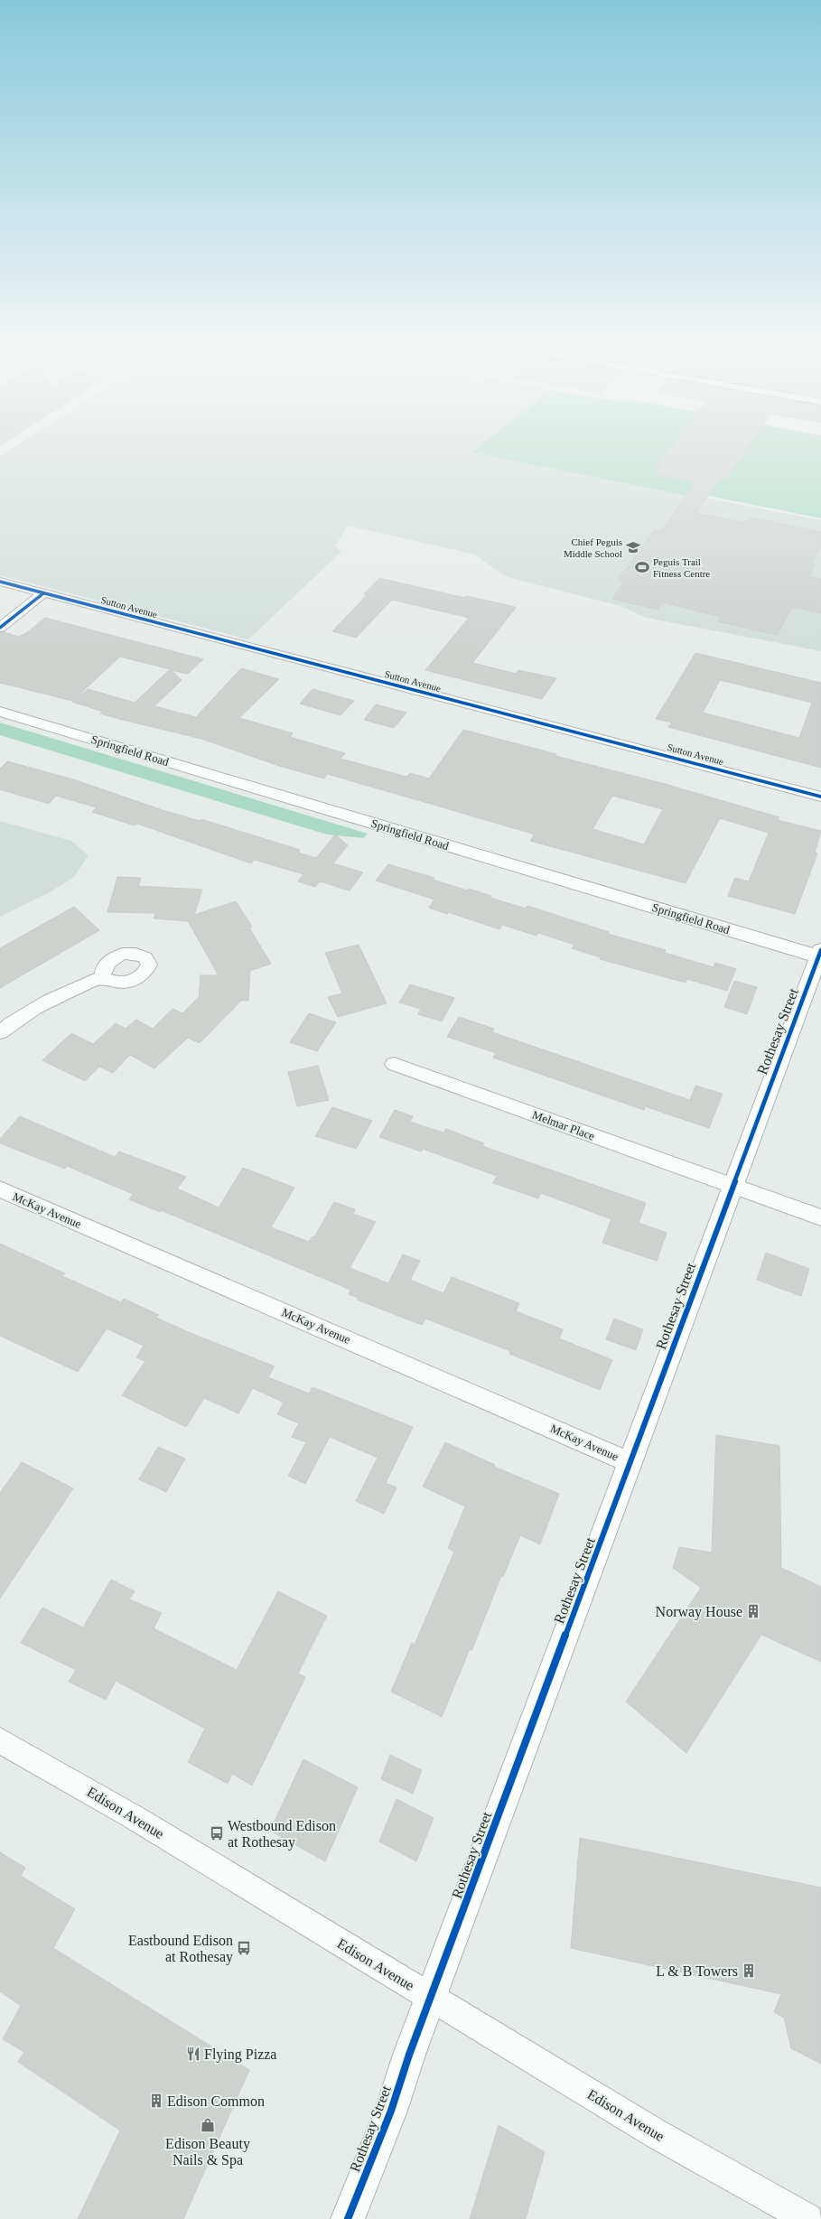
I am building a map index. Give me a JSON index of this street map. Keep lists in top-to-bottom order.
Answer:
{
  "streets": {
    "street": [
      "Sutton Avenue",
      "Springfield Road",
      "Rothesay Street",
      "Melmar Place",
      "McKay Avenue",
      "Edison Avenue"
    ]
  },
  "crossings": [
    ["Springfield Road", "Rothesay Street"],
    ["Rothesay Street", "Melmar Place"],
    ["Rothesay Street", "McKay Avenue"],
    ["Rothesay Street", "Edison Avenue"]
  ],
  "places": {
    "school or university": ["Chief Peguis Middle School"],
    "sports": ["Peguis Trail Fitness Centre"],
    "building": ["Norway House", "L & B Towers", "Edison Common"],
    "bus stop": ["Westbound Edison at Rothesay", "Eastbound Edison at Rothesay"],
    "restaurant": ["Flying Pizza"],
    "shop": ["Edison Beauty Nails & Spa"]
  }
}
